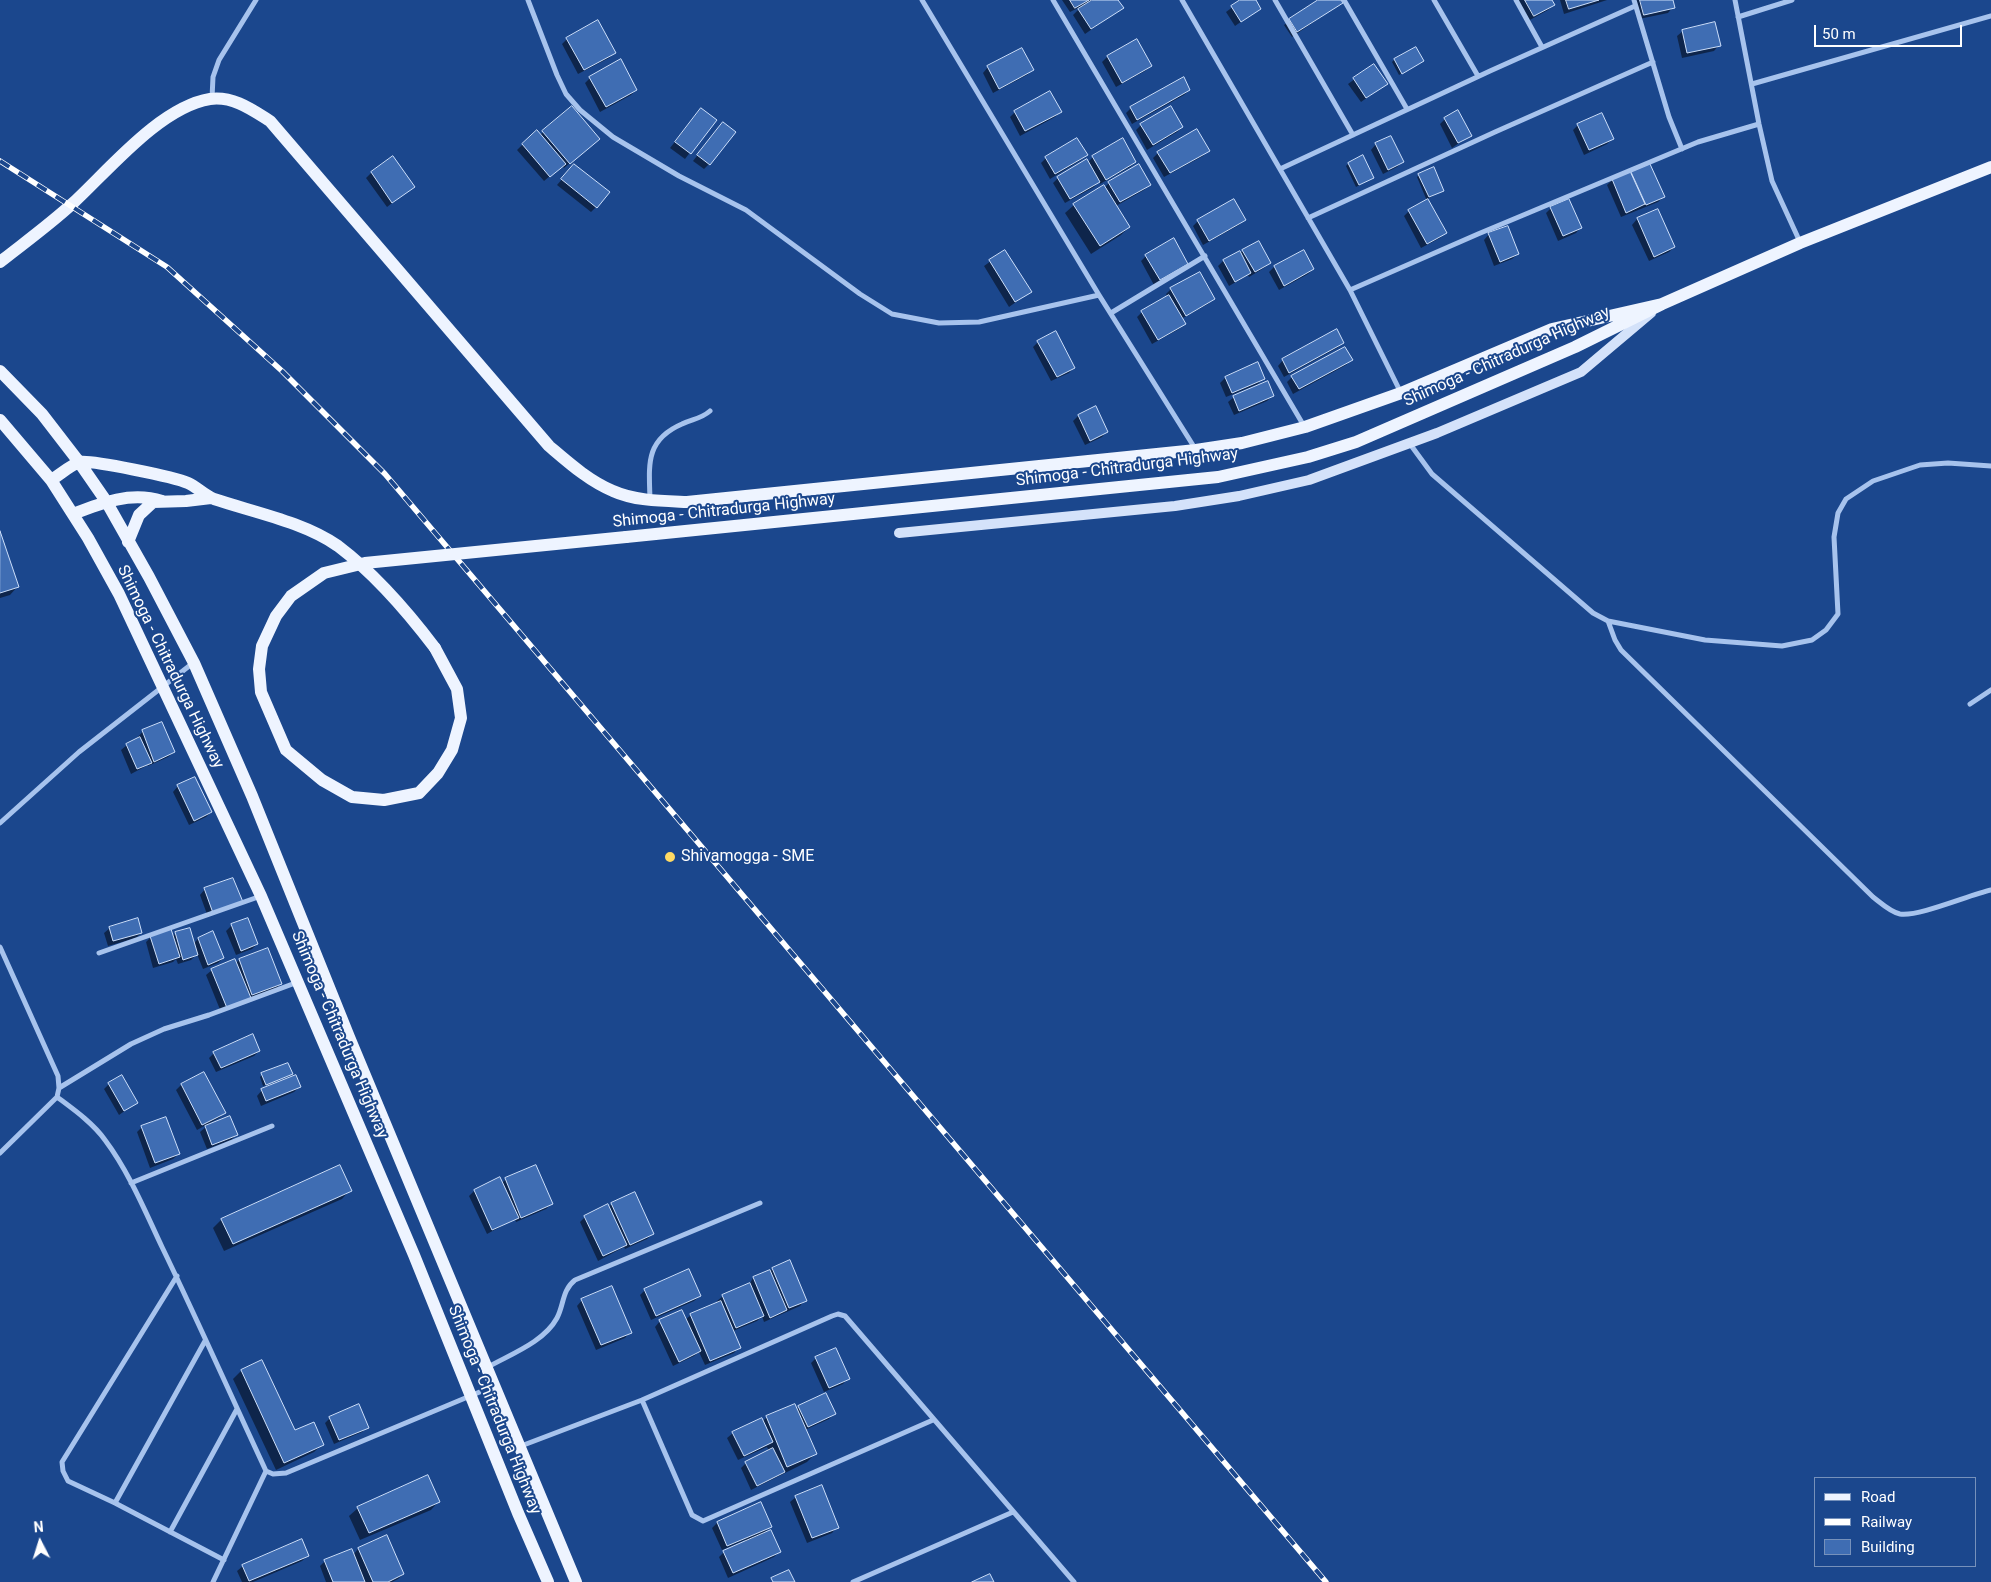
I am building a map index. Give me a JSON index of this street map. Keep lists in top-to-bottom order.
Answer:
{
  "streets": {
    "main road": ["Shimoga - Chitradurga Highway"]
  },
  "places": ["Shivamogga - SME"],
  "legend": ["Road", "Railway", "Building"],
  "scale_bar": "50 m",
  "north": "top"
}
